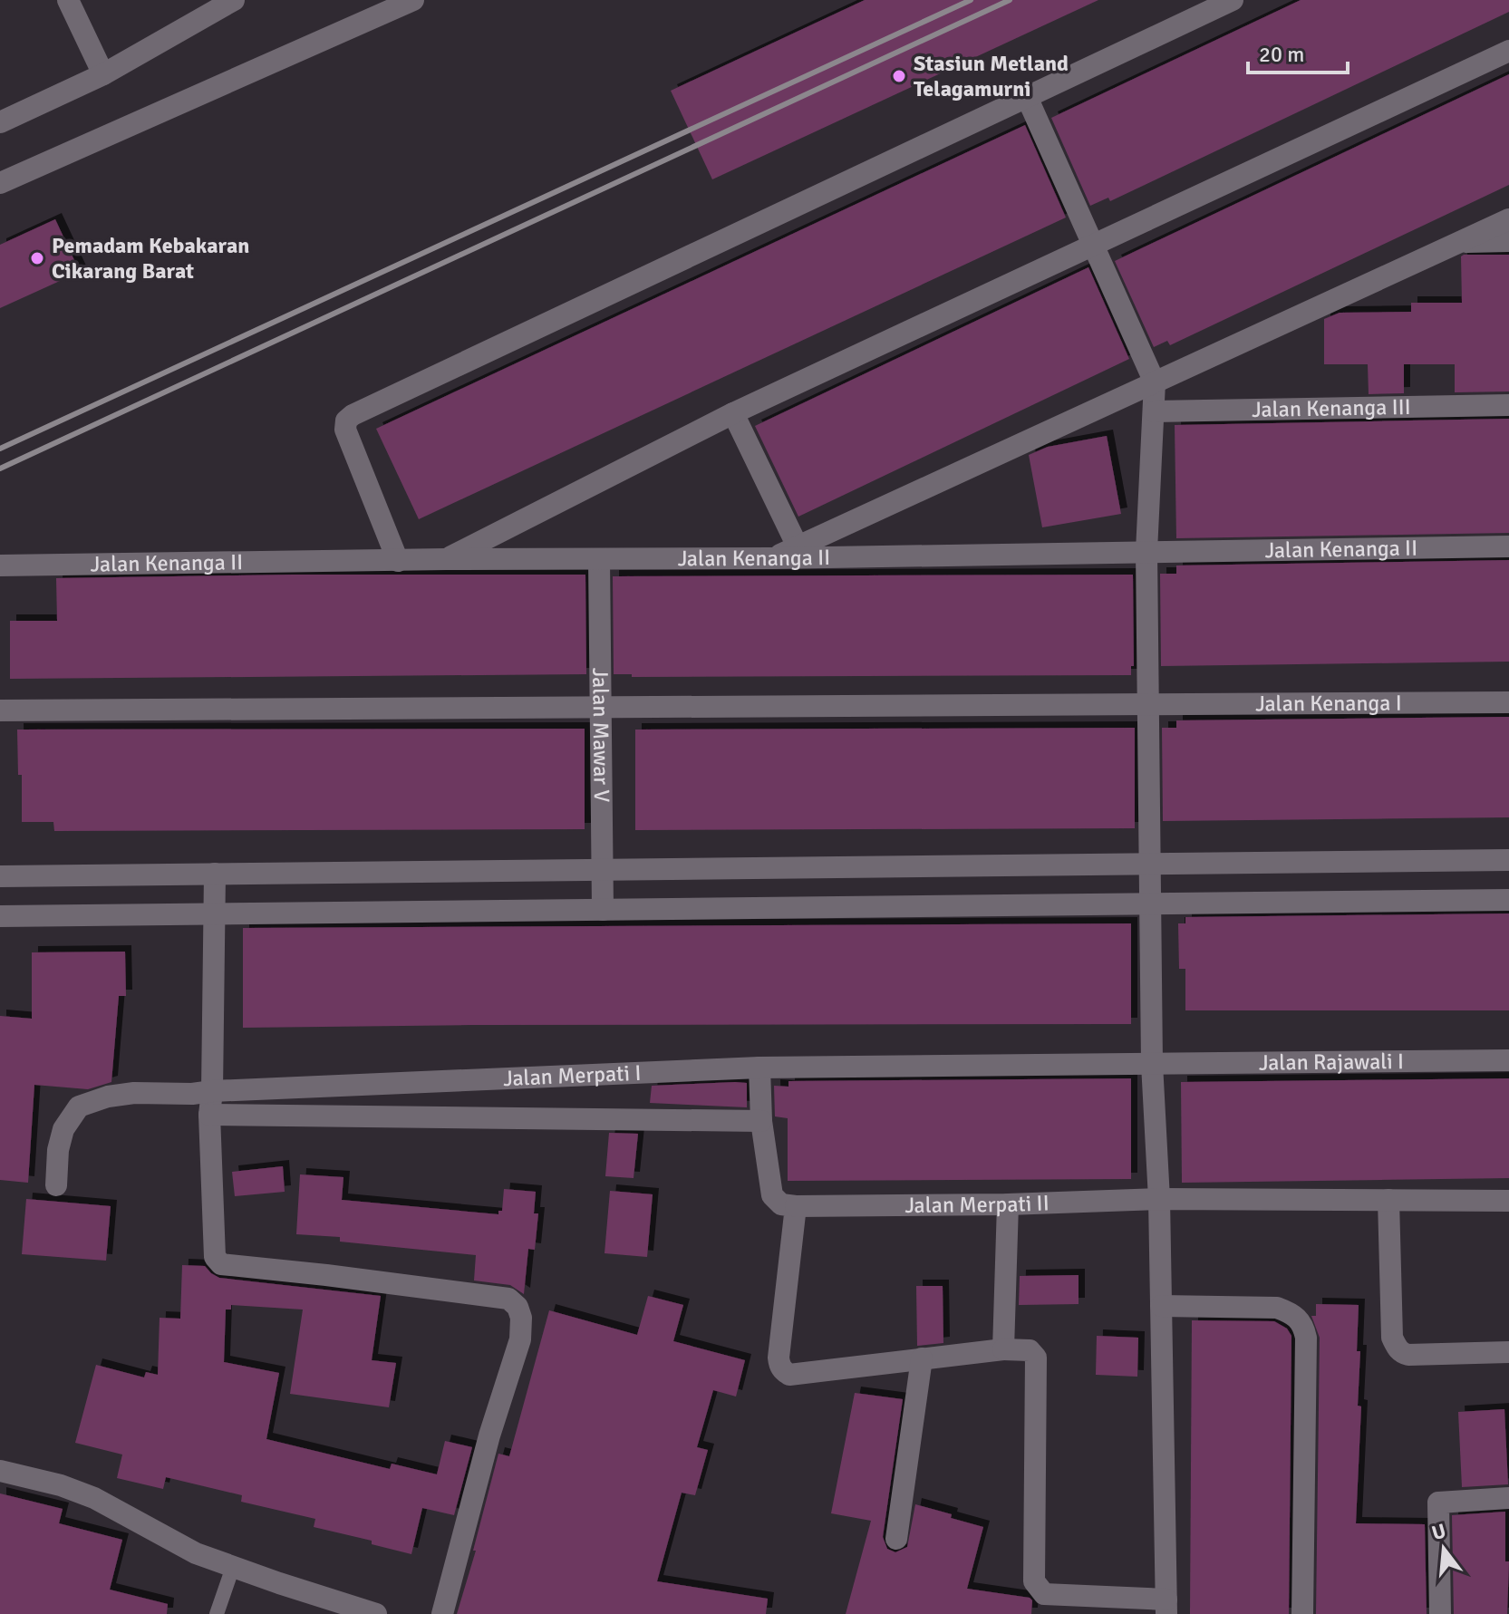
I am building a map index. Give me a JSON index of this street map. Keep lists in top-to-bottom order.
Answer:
{
  "streets": {
    "street": [
      "Jalan Kenanga III",
      "Jalan Kenanga II",
      "Jalan Kenanga I",
      "Jalan Mawar V",
      "Jalan Rajawali I",
      "Jalan Merpati I",
      "Jalan Merpati II"
    ]
  },
  "crossings": [
    ["Jalan Kenanga II", "Jalan Mawar V"],
    ["Jalan Kenanga I", "Jalan Mawar V"],
    ["Jalan Rajawali I", "Jalan Merpati I"]
  ],
  "places": ["Stasiun Metland Telagamurni", "Pemadam Kebakaran Cikarang Barat"],
  "scale_bar": "20 m",
  "north": "top"
}
